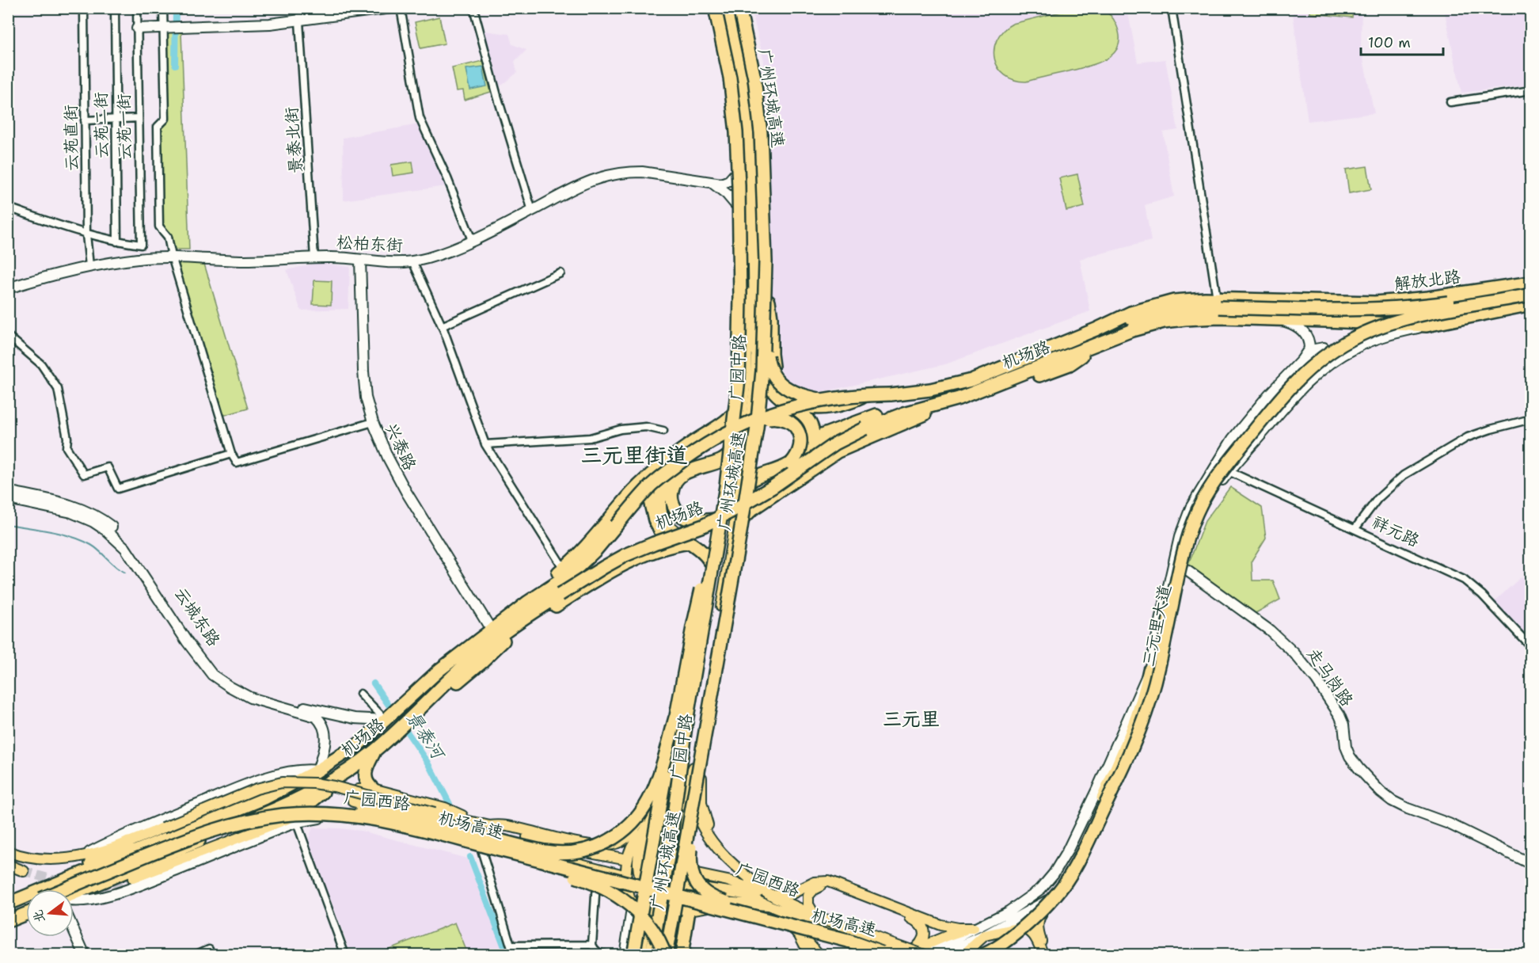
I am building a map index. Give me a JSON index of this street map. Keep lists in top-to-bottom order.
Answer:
{
  "streets": {
    "highway": [
      "广州环城高速",
      "解放北路",
      "机场路",
      "广园中路",
      "机场高速"
    ],
    "main road": [
      "松柏东街",
      "兴泰路",
      "云城东路",
      "三元里大道",
      "走马岗路",
      "广园西路"
    ],
    "street": [
      "云苑二街",
      "云苑一街",
      "云苑直街",
      "景泰北街",
      "祥元路"
    ]
  },
  "crossings": [
    ["广州环城高速", "机场路"],
    ["云苑二街", "云苑一街"],
    ["云苑直街", "松柏东街"],
    ["景泰北街", "松柏东街"],
    ["松柏东街", "兴泰路"],
    ["解放北路", "机场路"],
    ["机场路", "云城东路"],
    ["机场路", "三元里大道"],
    ["广园中路", "广园西路"],
    ["祥元路", "三元里大道"],
    ["三元里大道", "走马岗路"],
    ["三元里大道", "广园西路"],
    ["广园西路", "机场高速"]
  ],
  "districts": ["三元里街道", "三元里"],
  "water": ["景泰河"],
  "scale_bar": "100 m",
  "north": "left"
}
